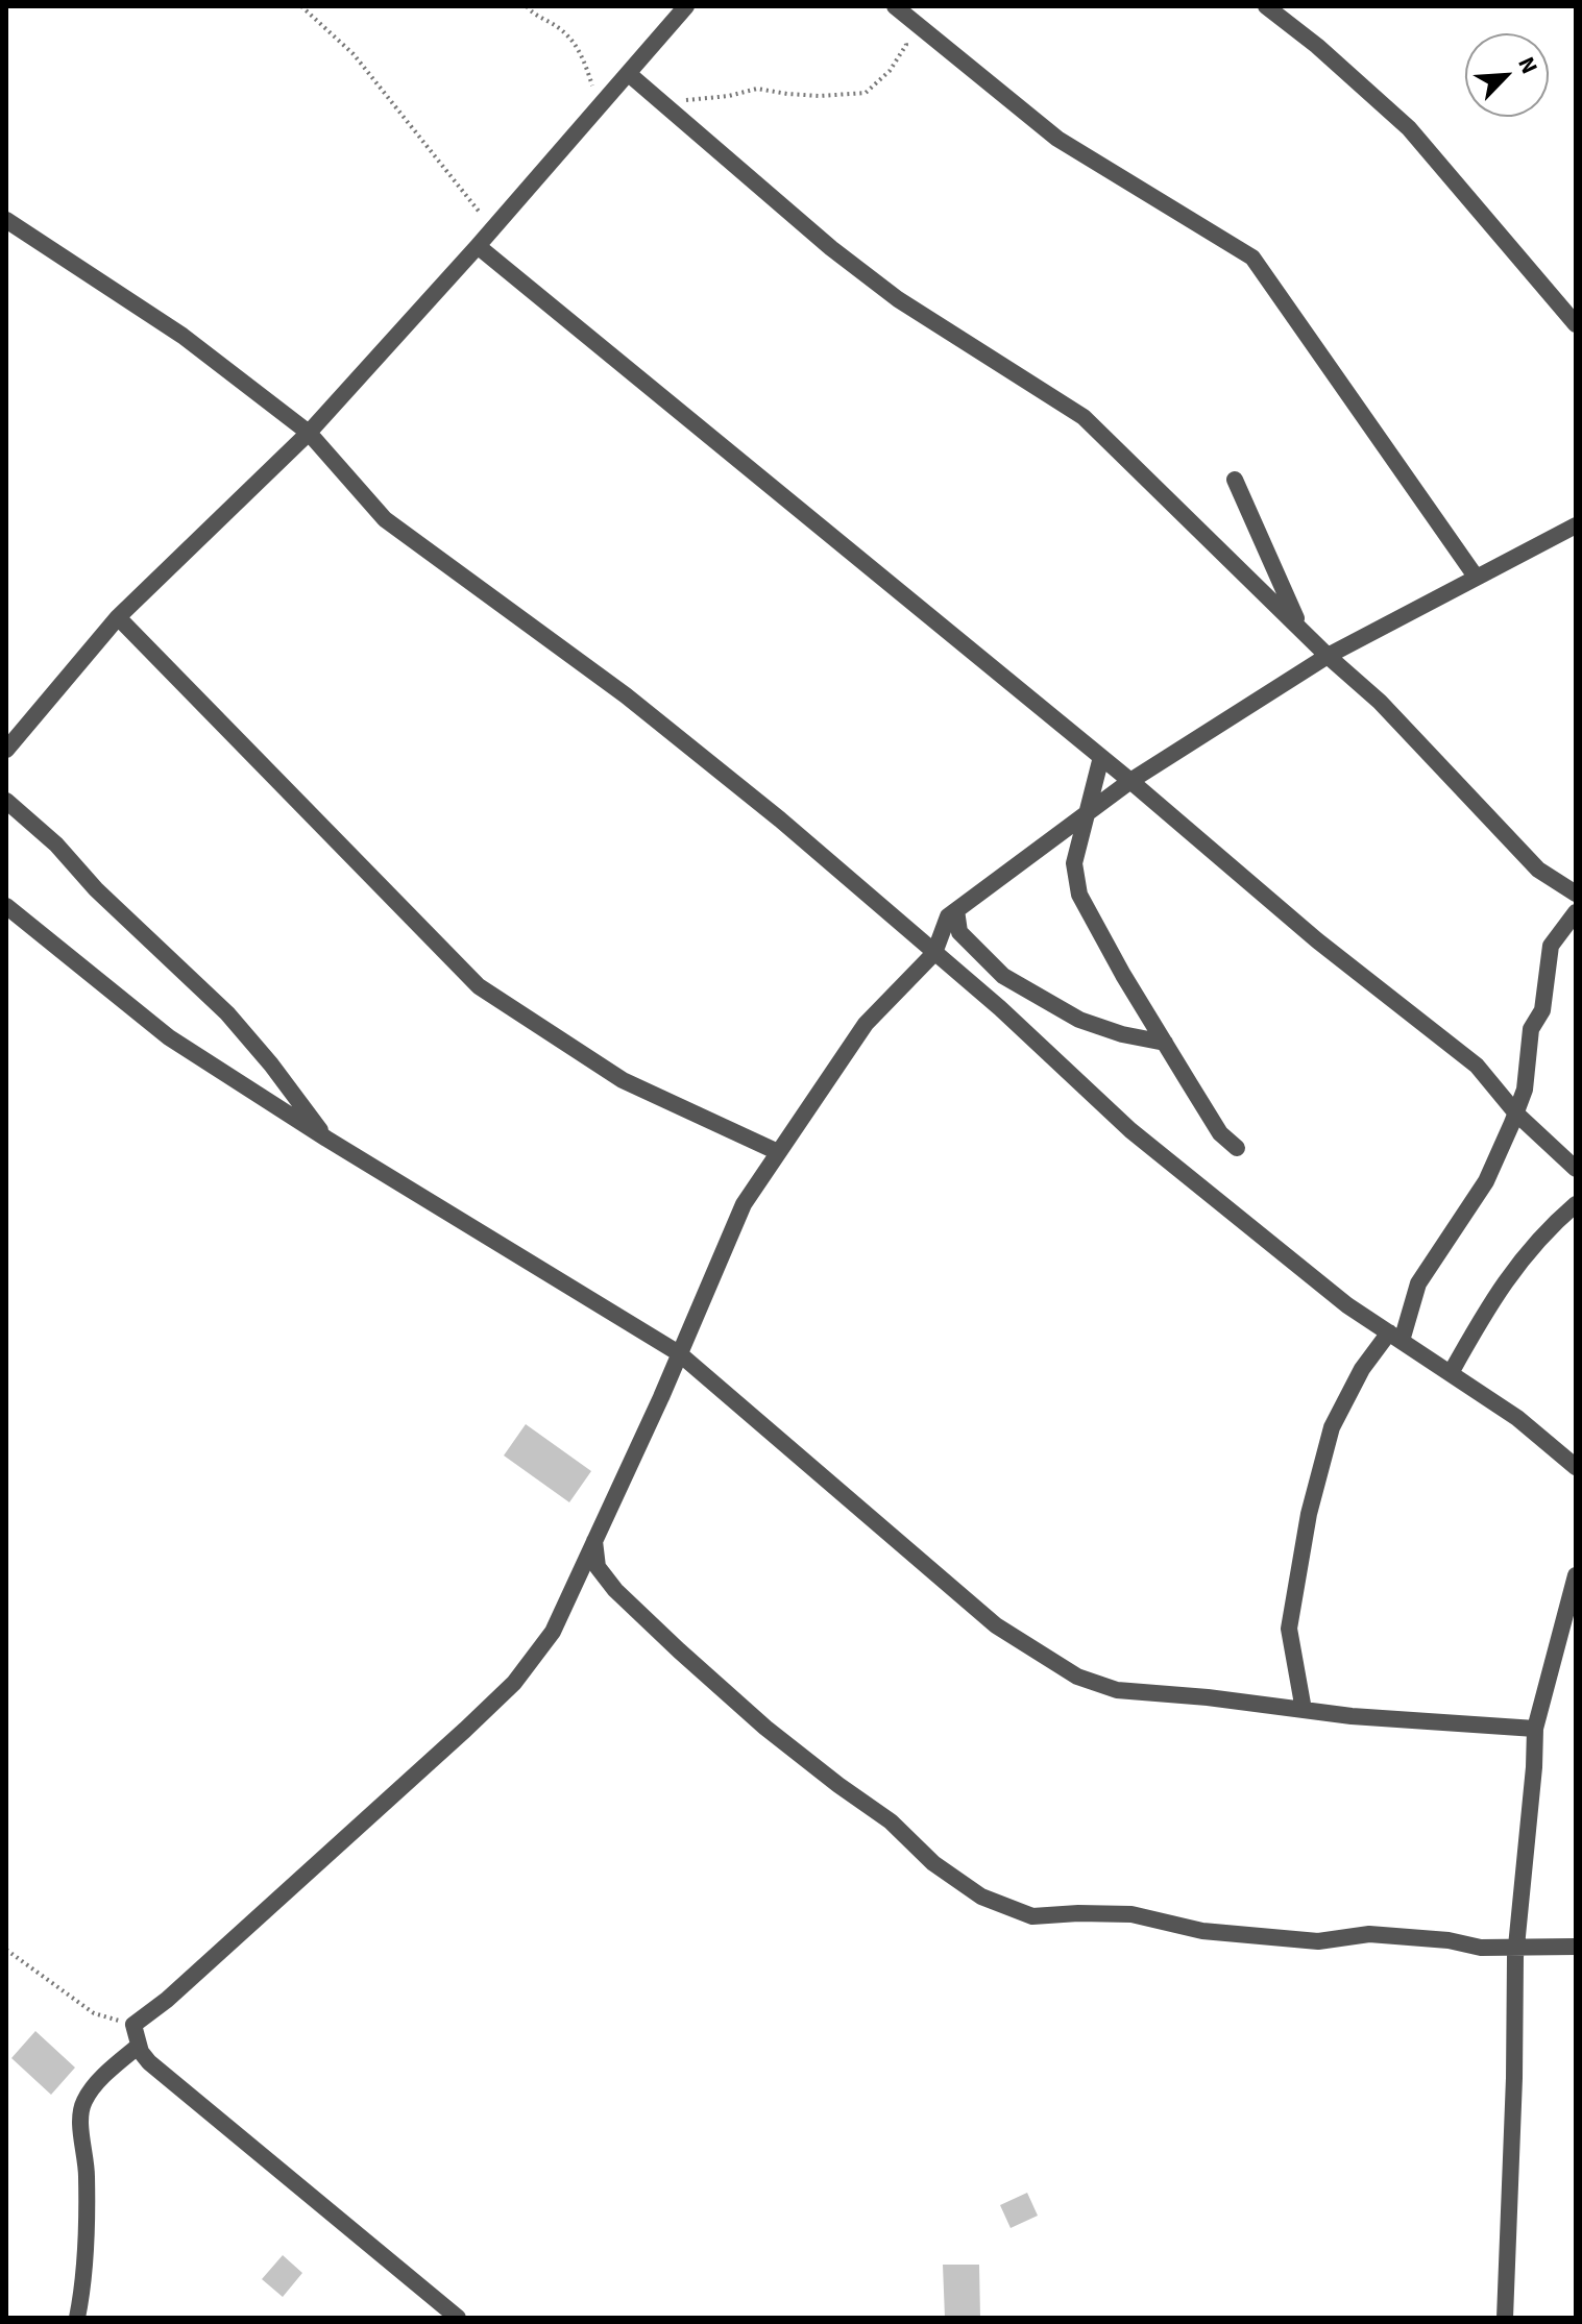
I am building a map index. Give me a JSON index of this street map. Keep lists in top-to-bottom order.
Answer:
{
  "north": "top right"
}
